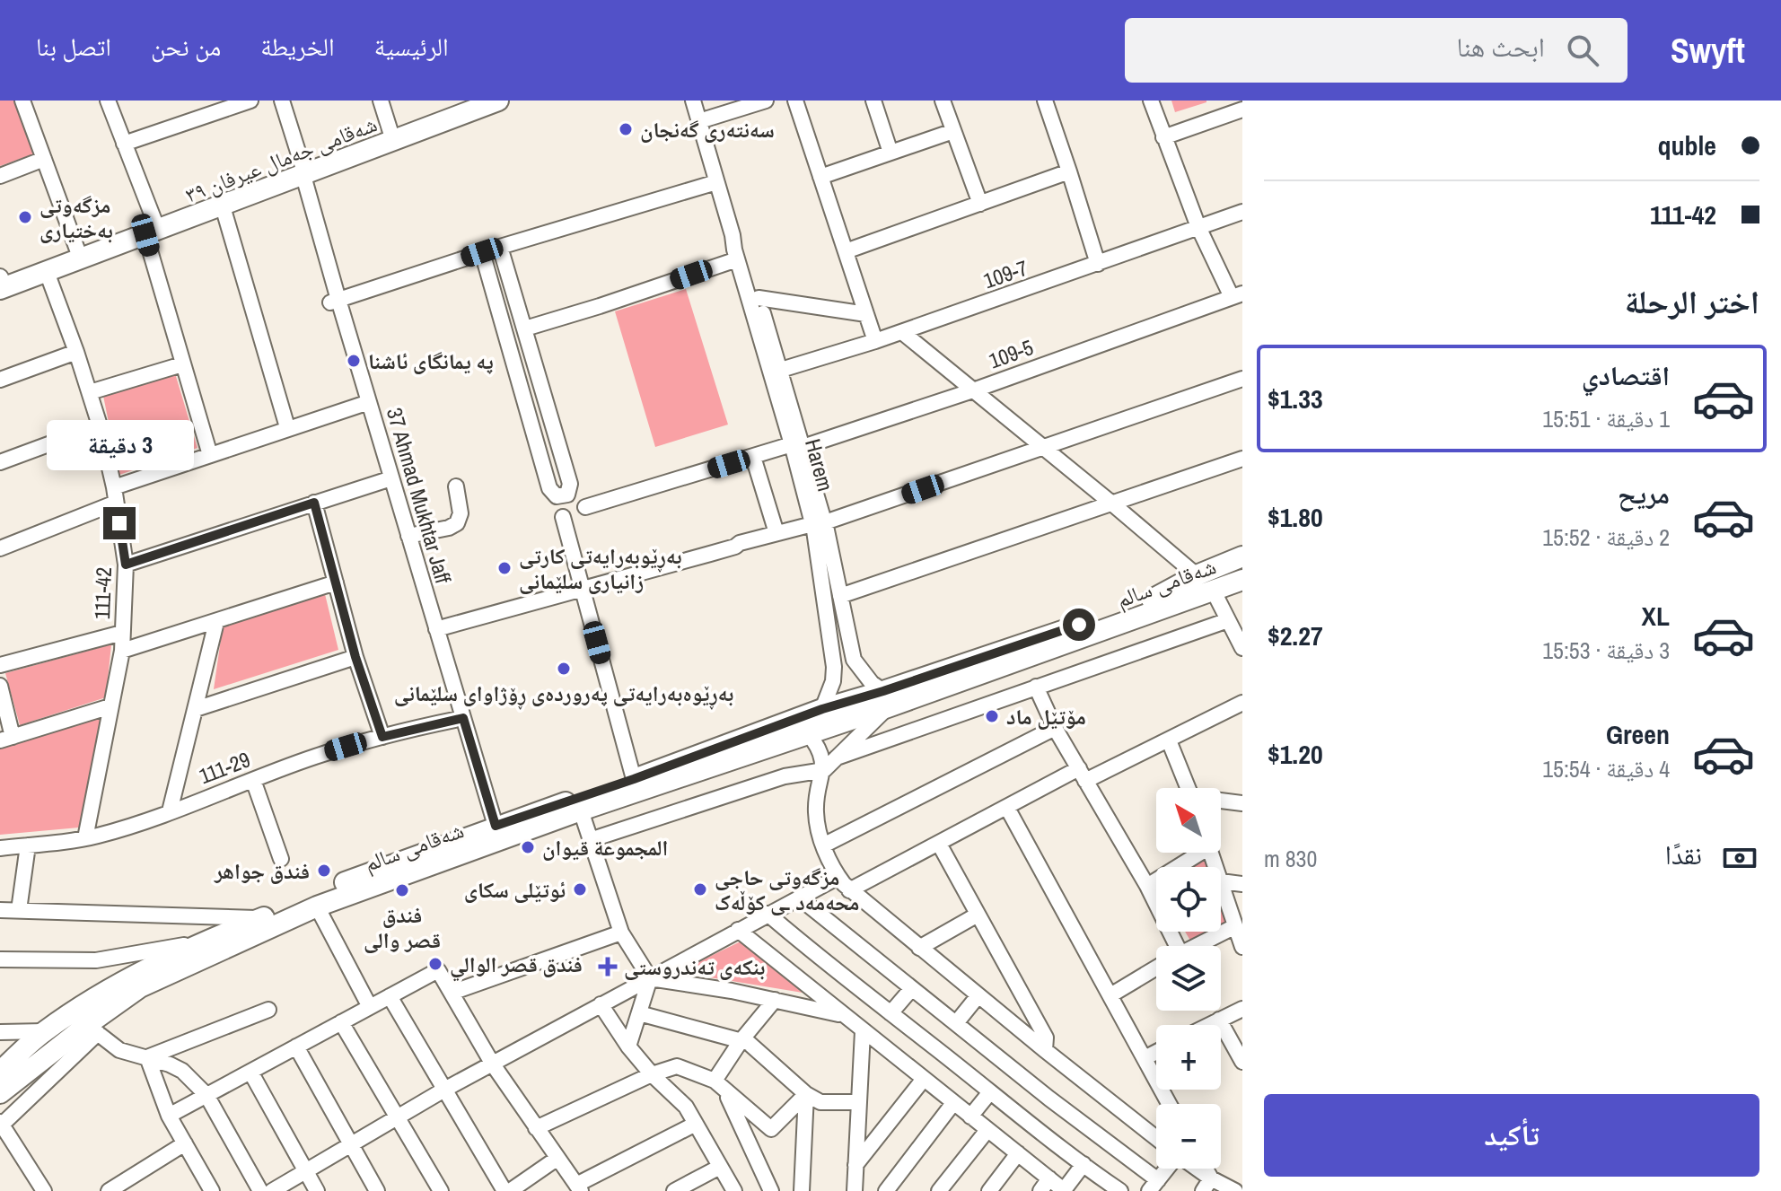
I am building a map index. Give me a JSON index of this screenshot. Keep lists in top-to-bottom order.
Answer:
{
  "streets": {
    "main road": ["شەقامی جەمال عیرفان ٣٩", "شەقامی سالم"],
    "street": [
      "109-7",
      "109-5",
      "Harem",
      "37 Ahmad Mukhtar Jaff",
      "111-42",
      "111-29"
    ]
  },
  "crossings": [
    ["شەقامی جەمال عیرفان ٣٩", "37 Ahmad Mukhtar Jaff"],
    ["شەقامی جەمال عیرفان ٣٩", "111-42"],
    ["109-7", "Harem"],
    ["109-5", "Harem"],
    ["Harem", "شەقامی سالم"],
    ["37 Ahmad Mukhtar Jaff", "شەقامی سالم"],
    ["37 Ahmad Mukhtar Jaff", "111-29"],
    ["111-42", "111-29"]
  ],
  "places": {
    "other": [
      "سەنتەری گەنجان",
      "مزگەوتی بەختیاری",
      "په یمانگای ئاشنا",
      "بەڕێوبەرایەتی کارتی زانیاری سلێمانی",
      "بەڕێوەبەرایەتی پەروردەی ڕۆژاوای سلێمانی",
      "مۆتێل ماد",
      "المجموعة قیوان",
      "فندق جواھر",
      "ئوتێلی سکای",
      "مزگەوتی حاجی محەمەد ـی کۆڵەک",
      "فندق قصر والی",
      "فندق قصر الوالي"
    ],
    "health": ["بنکەی تەندروستی"]
  },
  "north": "top left",
  "page": {
    "header": "Swyft",
    "search": "ابحث هنا",
    "nav": [
      "الرئيسية",
      "الخريطة",
      "من نحن",
      "اتصل بنا"
    ],
    "banner": ["quble", "111-42"],
    "heading": "اختر الرحلة",
    "list": [
      {
        "name": "اقتصادي",
        "note": "1 دقيقة · 15:51",
        "value": "$1.33"
      },
      {
        "name": "مريح",
        "note": "2 دقيقة · 15:52",
        "value": "$1.80"
      },
      {
        "name": "XL",
        "note": "3 دقيقة · 15:53",
        "value": "$2.27"
      },
      {
        "name": "Green",
        "note": "4 دقيقة · 15:54",
        "value": "$1.20"
      }
    ],
    "bubble": "3 دقيقة",
    "map_buttons": ["+", "−"],
    "pay": ["نقدًا", "830 m"],
    "buttons": "تأكيد"
  }
}
